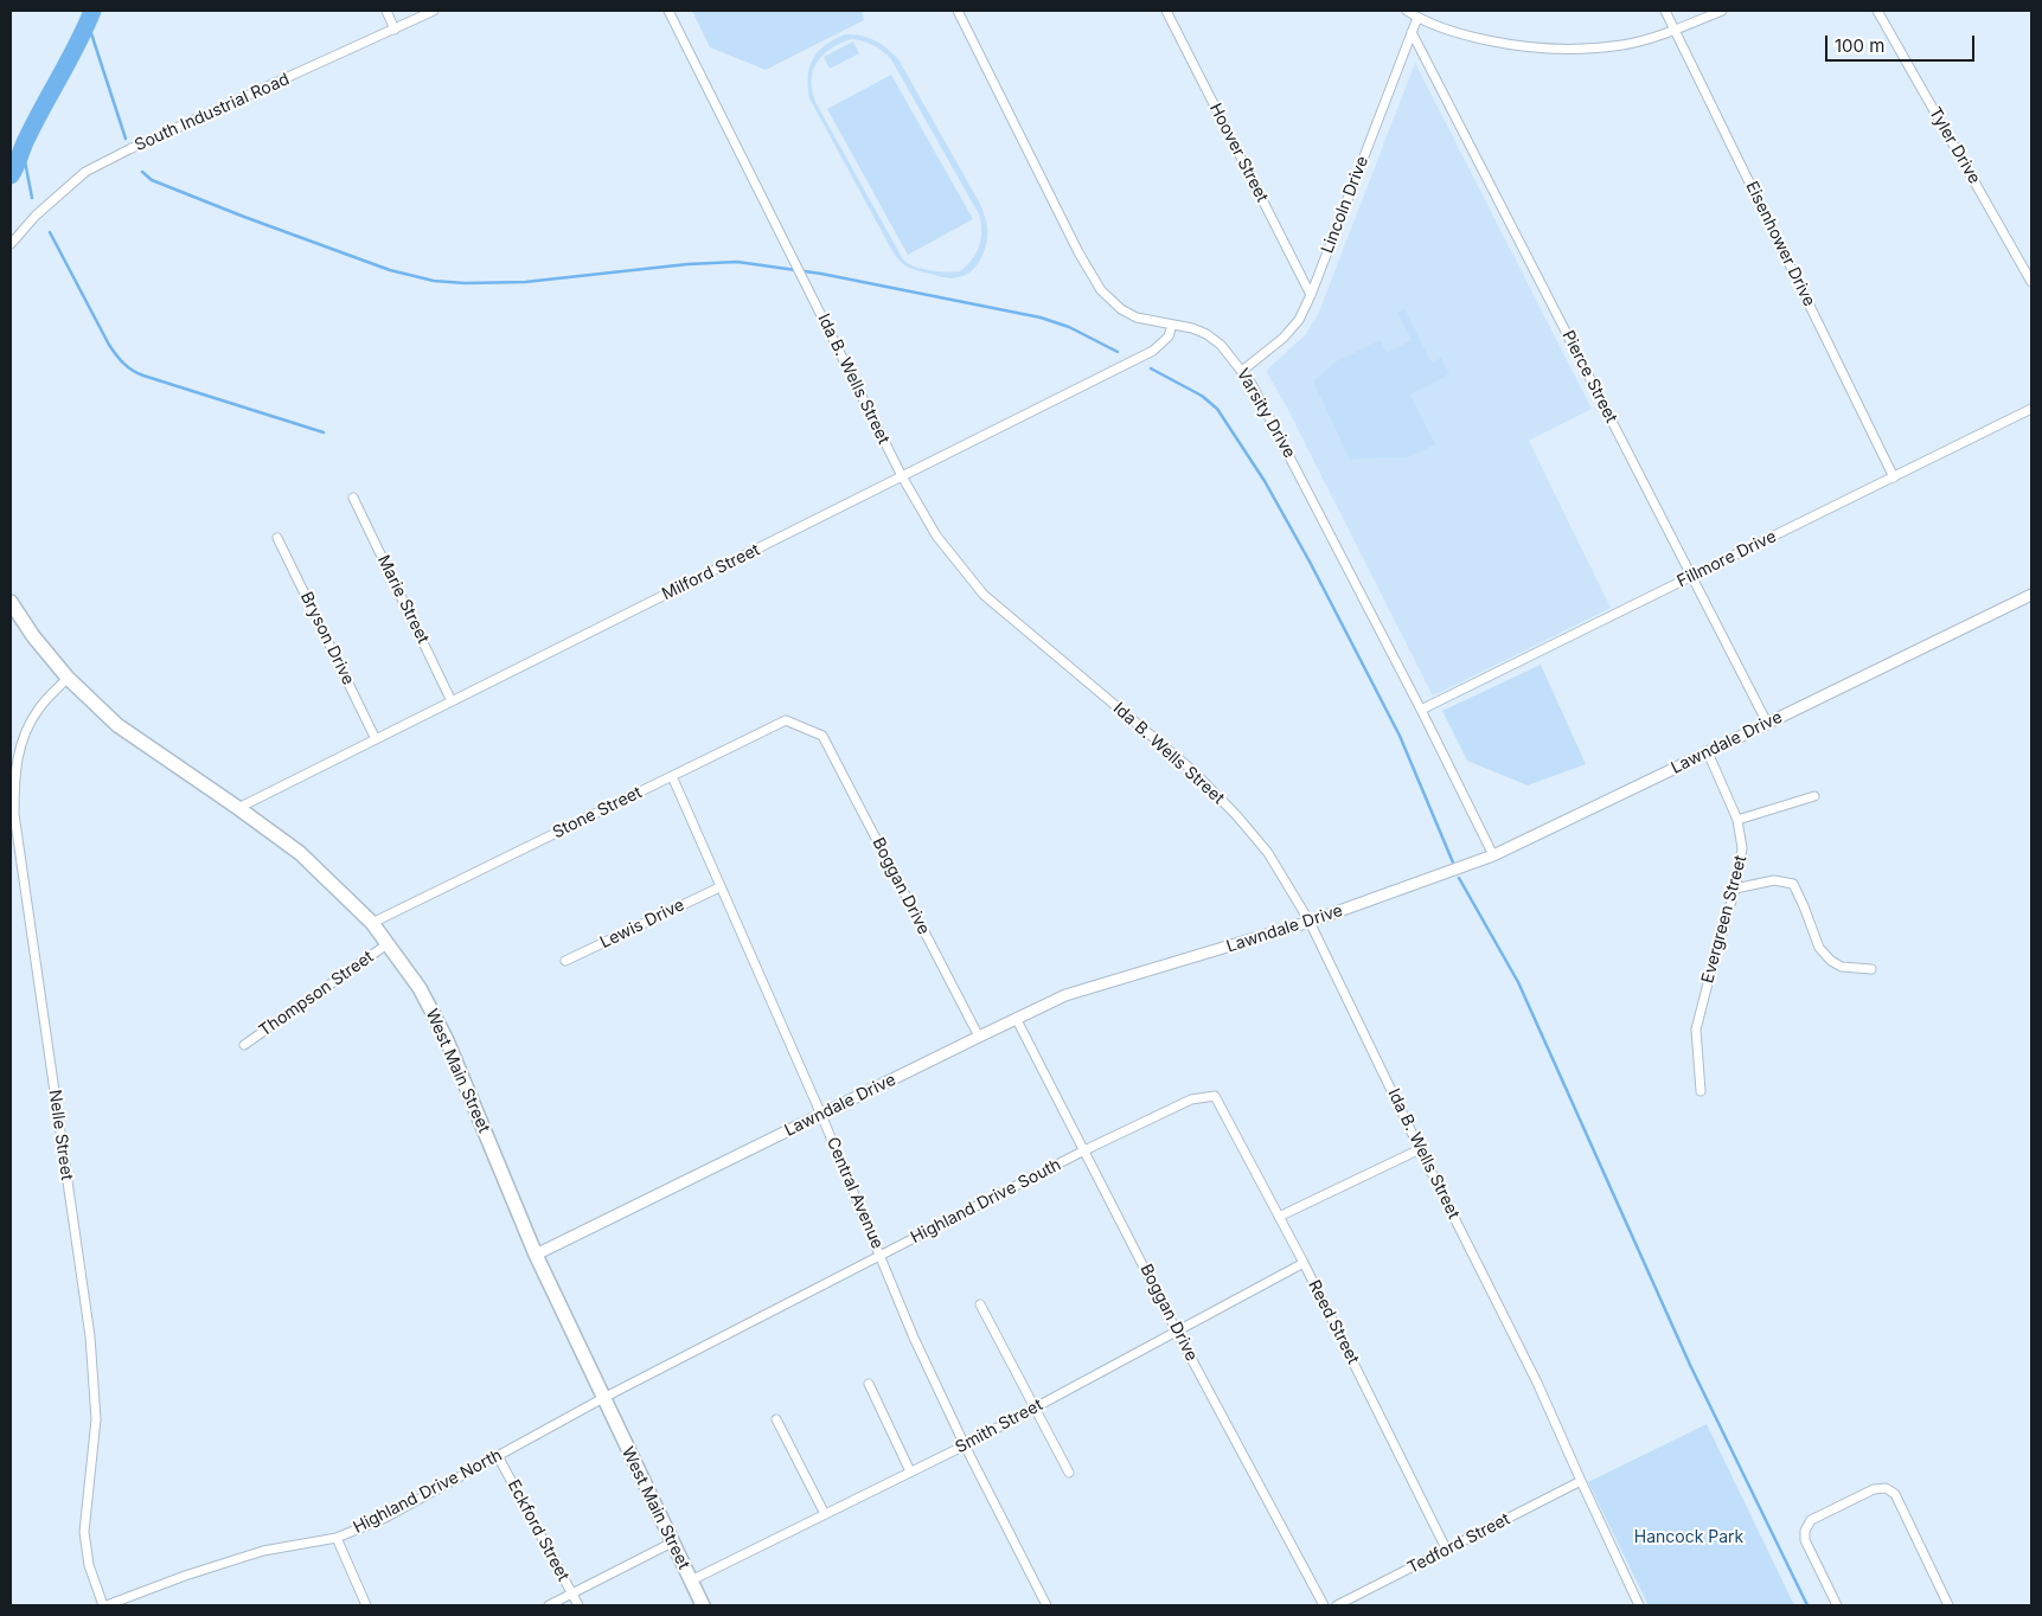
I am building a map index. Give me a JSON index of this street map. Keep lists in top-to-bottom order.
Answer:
{
  "streets": {
    "main road": ["West Main Street"],
    "street": [
      "South Industrial Road",
      "Tyler Drive",
      "Hoover Street",
      "Lincoln Drive",
      "Eisenhower Drive",
      "Pierce Street",
      "Ida B. Wells Street",
      "Varsity Drive",
      "Fillmore Drive",
      "Milford Street",
      "Marie Street",
      "Bryson Drive",
      "Lawndale Drive",
      "Stone Street",
      "Boggan Drive",
      "Evergreen Street",
      "Lewis Drive",
      "Thompson Street",
      "Nelle Street",
      "Central Avenue",
      "Highland Drive South",
      "Reed Street",
      "Smith Street",
      "Highland Drive North",
      "Eckford Street",
      "Tedford Street"
    ]
  },
  "crossings": [
    ["Hoover Street", "Lincoln Drive"],
    ["Lincoln Drive", "Pierce Street"],
    ["Lincoln Drive", "Varsity Drive"],
    ["Eisenhower Drive", "Fillmore Drive"],
    ["Pierce Street", "Fillmore Drive"],
    ["Pierce Street", "Lawndale Drive"],
    ["Ida B. Wells Street", "Milford Street"],
    ["Ida B. Wells Street", "Lawndale Drive"],
    ["Ida B. Wells Street", "Tedford Street"],
    ["Varsity Drive", "Fillmore Drive"],
    ["Varsity Drive", "Milford Street"],
    ["Varsity Drive", "Lawndale Drive"],
    ["Milford Street", "Marie Street"],
    ["Milford Street", "Bryson Drive"],
    ["Milford Street", "West Main Street"],
    ["Lawndale Drive", "Boggan Drive"],
    ["Lawndale Drive", "Evergreen Street"],
    ["Lawndale Drive", "West Main Street"],
    ["Lawndale Drive", "Central Avenue"],
    ["Stone Street", "Boggan Drive"],
    ["Stone Street", "West Main Street"],
    ["Stone Street", "Central Avenue"],
    ["Boggan Drive", "Highland Drive South"],
    ["Boggan Drive", "Smith Street"],
    ["Lewis Drive", "Central Avenue"],
    ["Thompson Street", "West Main Street"],
    ["West Main Street", "Nelle Street"],
    ["West Main Street", "Highland Drive South"],
    ["West Main Street", "Smith Street"],
    ["West Main Street", "Highland Drive North"],
    ["Nelle Street", "Highland Drive North"],
    ["Central Avenue", "Highland Drive South"],
    ["Central Avenue", "Smith Street"],
    ["Highland Drive South", "Reed Street"],
    ["Highland Drive South", "Highland Drive North"],
    ["Reed Street", "Smith Street"],
    ["Reed Street", "Tedford Street"],
    ["Highland Drive North", "Eckford Street"]
  ],
  "parks": ["Hancock Park"],
  "scale_bar": "100 m"
}
